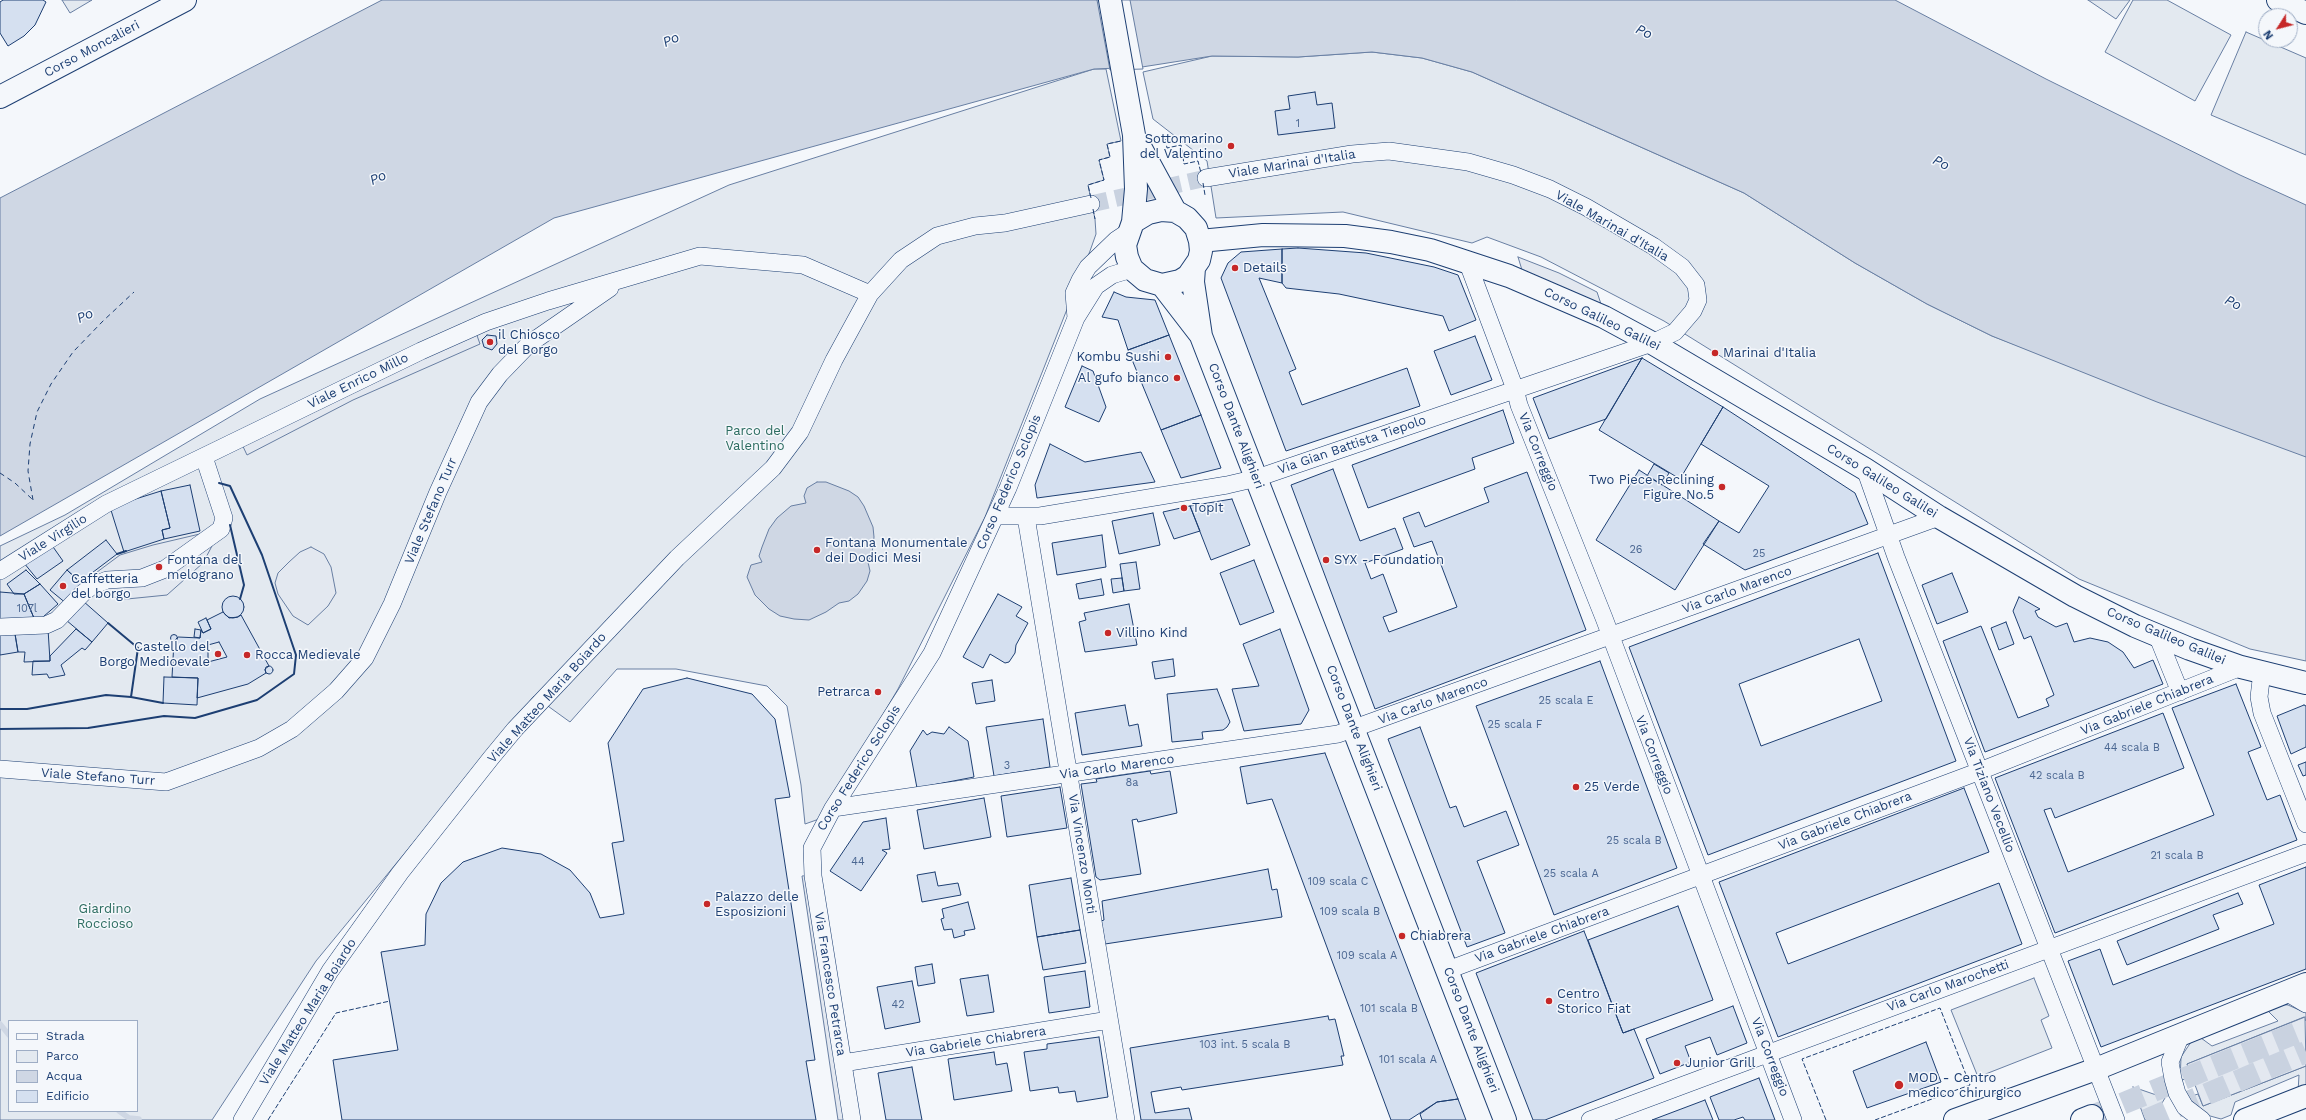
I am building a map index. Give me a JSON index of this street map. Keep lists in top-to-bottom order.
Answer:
{
  "streets": {
    "street": [
      "Corso Moncalieri",
      "Viale Marinai d'Italia",
      "Corso Galileo Galilei",
      "Viale Enrico Millo",
      "Corso Dante Alighieri",
      "Via Gian Battista Tiepolo",
      "Via Correggio",
      "Corso Federico Sclopis",
      "Viale Stefano Turr",
      "Viale Virgilio",
      "Via Carlo Marenco",
      "Viale Matteo Maria Boiardo",
      "Via Gabriele Chiabrera",
      "Via Tiziano Vecellio",
      "Via Vincenzo Monti",
      "Via Francesco Petrarca",
      "Via Carlo Marochetti"
    ]
  },
  "crossings": [
    ["Viale Marinai d'Italia", "Corso Galileo Galilei"],
    ["Viale Marinai d'Italia", "Via Gian Battista Tiepolo"],
    ["Corso Galileo Galilei", "Corso Dante Alighieri"],
    ["Corso Galileo Galilei", "Via Gian Battista Tiepolo"],
    ["Corso Galileo Galilei", "Corso Federico Sclopis"],
    ["Corso Galileo Galilei", "Via Carlo Marenco"],
    ["Corso Galileo Galilei", "Via Gabriele Chiabrera"],
    ["Corso Galileo Galilei", "Via Tiziano Vecellio"],
    ["Viale Enrico Millo", "Viale Stefano Turr"],
    ["Viale Enrico Millo", "Viale Virgilio"],
    ["Corso Dante Alighieri", "Via Gian Battista Tiepolo"],
    ["Corso Dante Alighieri", "Corso Federico Sclopis"],
    ["Corso Dante Alighieri", "Via Carlo Marenco"],
    ["Corso Dante Alighieri", "Via Gabriele Chiabrera"],
    ["Via Gian Battista Tiepolo", "Via Correggio"],
    ["Via Gian Battista Tiepolo", "Corso Federico Sclopis"],
    ["Via Gian Battista Tiepolo", "Via Vincenzo Monti"],
    ["Via Correggio", "Via Carlo Marenco"],
    ["Via Correggio", "Via Gabriele Chiabrera"],
    ["Via Correggio", "Via Carlo Marochetti"],
    ["Corso Federico Sclopis", "Via Carlo Marenco"],
    ["Corso Federico Sclopis", "Via Francesco Petrarca"],
    ["Viale Stefano Turr", "Viale Matteo Maria Boiardo"],
    ["Via Carlo Marenco", "Via Tiziano Vecellio"],
    ["Via Carlo Marenco", "Via Vincenzo Monti"],
    ["Via Gabriele Chiabrera", "Via Tiziano Vecellio"],
    ["Via Gabriele Chiabrera", "Via Vincenzo Monti"],
    ["Via Gabriele Chiabrera", "Via Francesco Petrarca"],
    ["Via Tiziano Vecellio", "Via Carlo Marochetti"]
  ],
  "water": ["Po"],
  "parks": ["Parco del Valentino", "Giardino Roccioso"],
  "places": [
    "Sottomarino del Valentino",
    "Details",
    "il Chiosco del Borgo",
    "Marinai d'Italia",
    "Kombu Sushi",
    "Al gufo bianco",
    "Two Piece Reclining Figure No.5",
    "TopIt",
    "Fontana Monumentale dei Dodici Mesi",
    "SYX - Foundation",
    "Fontana del melograno",
    "Caffetteria del borgo",
    "Villino Kind",
    "Castello del Borgo Medioevale",
    "Rocca Medievale",
    "Petrarca",
    "25 Verde",
    "Palazzo delle Esposizioni",
    "Chiabrera",
    "Centro Storico Fiat",
    "Junior Grill",
    "MOD - Centro medico chirurgico"
  ],
  "house_numbers": [
    "1",
    "26",
    "25",
    "107l",
    "25 scala E",
    "25 scala F",
    "44 scala B",
    "3",
    "42 scala B",
    "8a",
    "25 scala B",
    "21 scala B",
    "44",
    "25 scala A",
    "109 scala C",
    "109 scala B",
    "109 scala A",
    "42",
    "101 scala B",
    "103 int. 5 scala B",
    "101 scala A"
  ],
  "legend": [
    "Strada",
    "Parco",
    "Acqua",
    "Edificio"
  ],
  "north": "bottom left"
}
